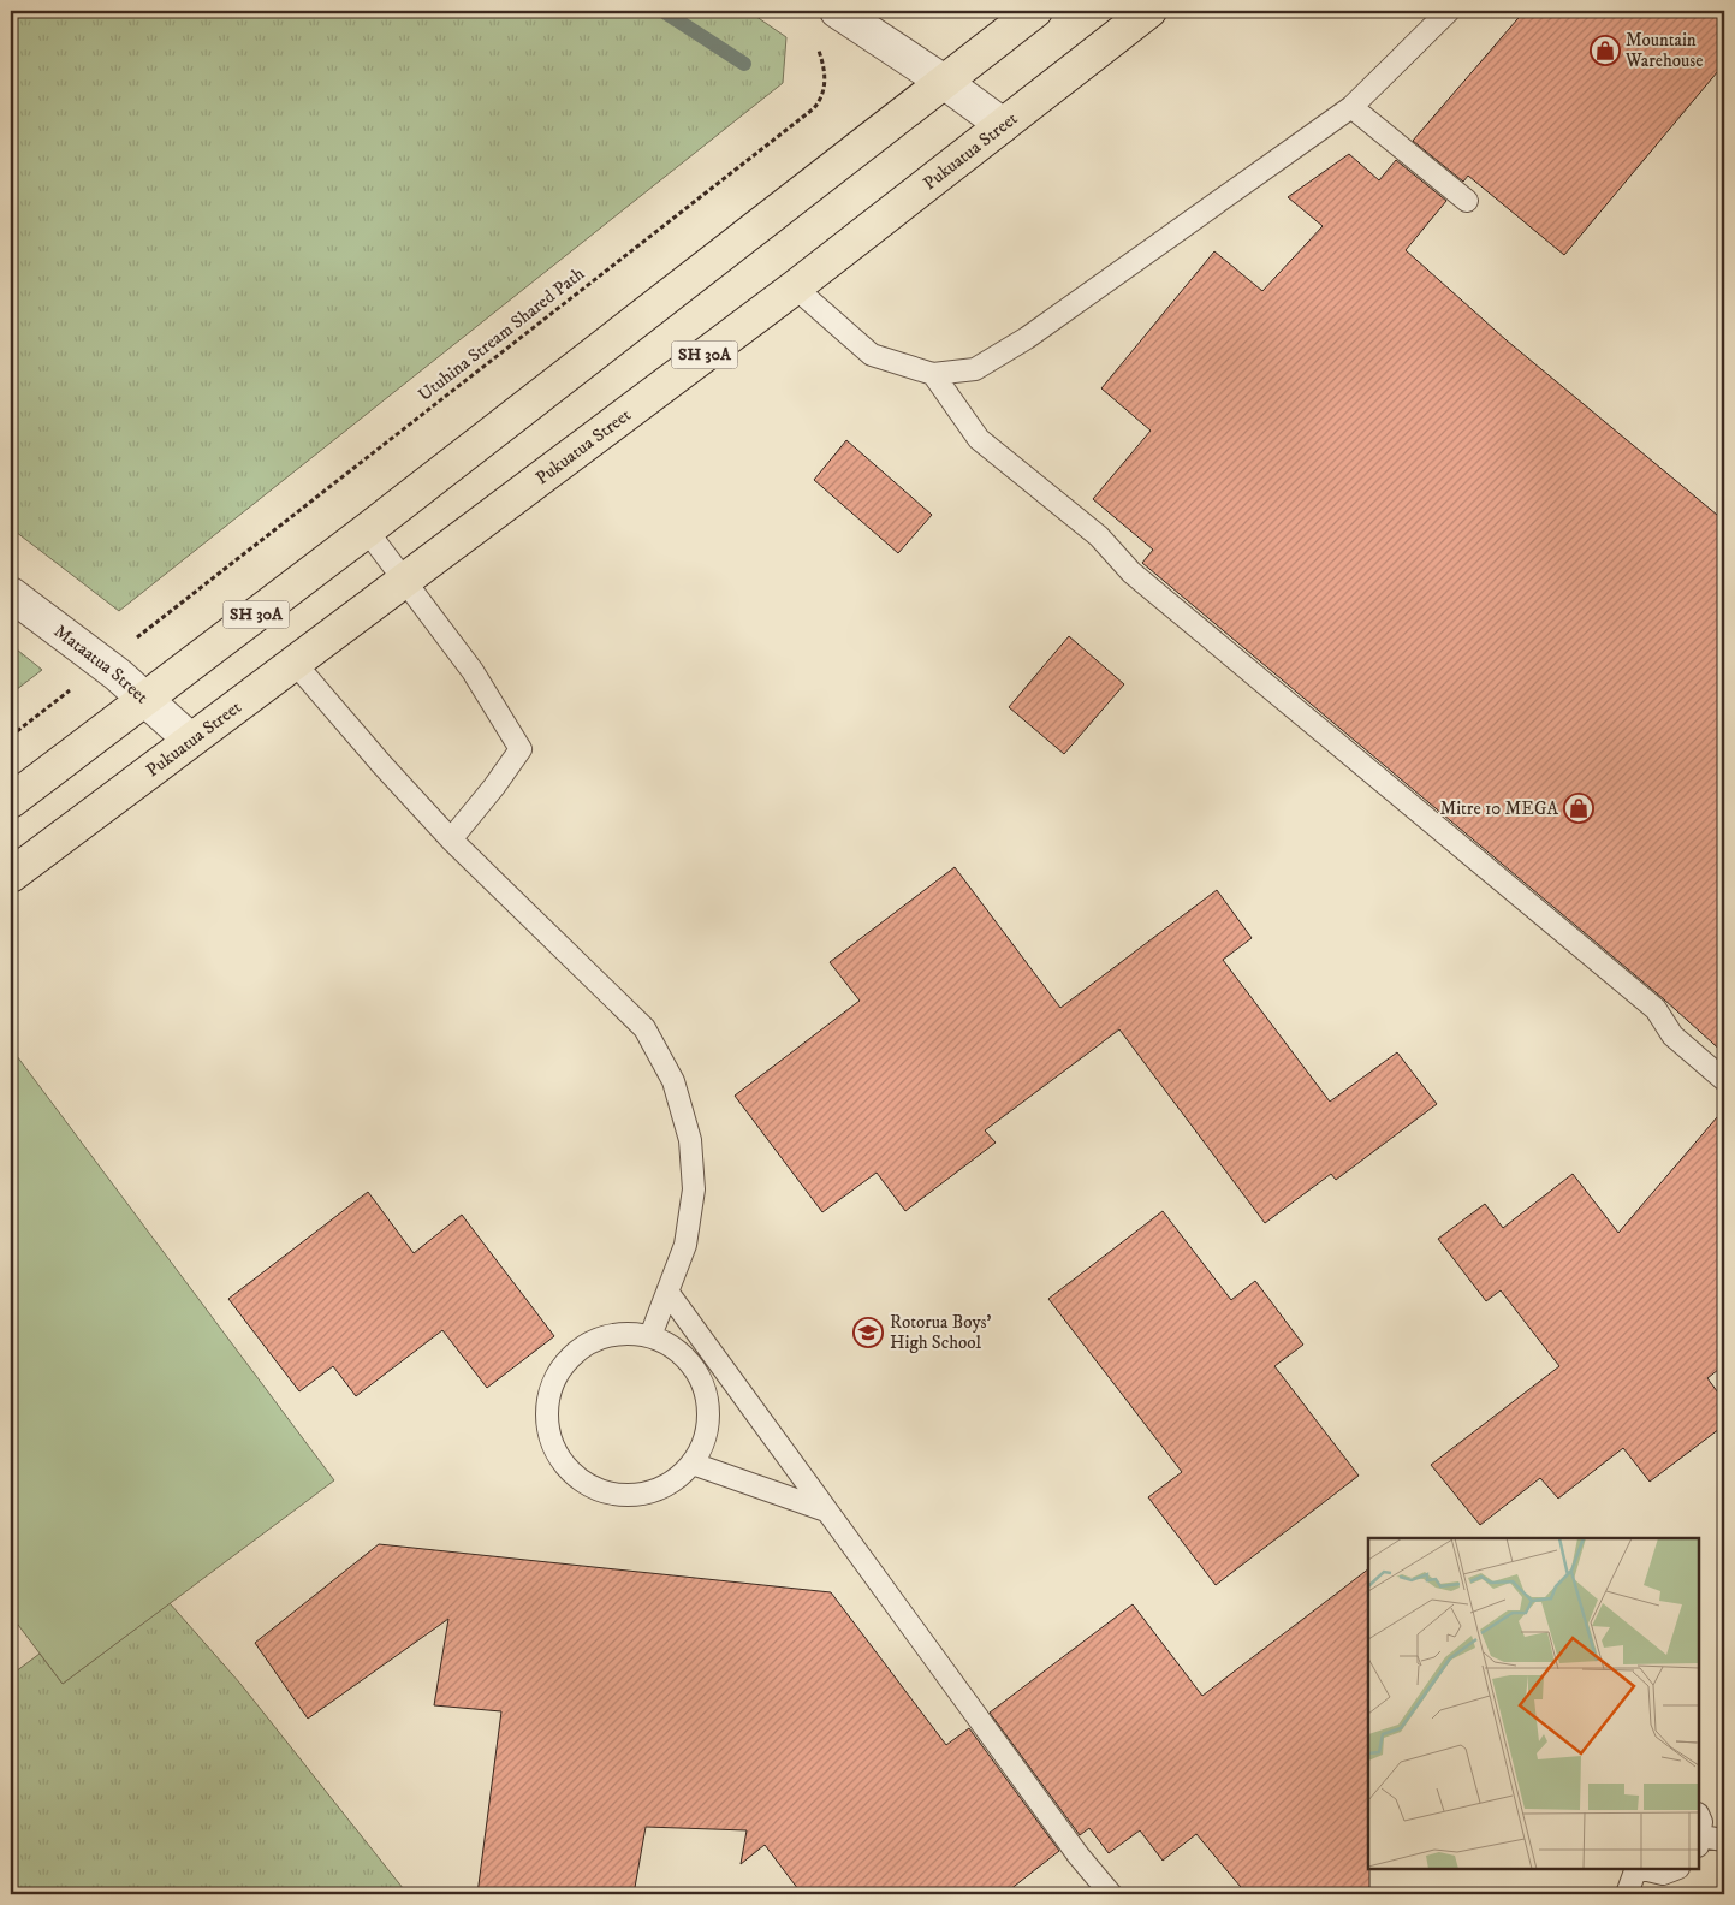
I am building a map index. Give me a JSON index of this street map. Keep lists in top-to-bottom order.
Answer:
{
  "streets": {
    "main road": ["Pukuatua Street", "SH 30A"],
    "street": ["Mataatua Street"],
    "path": ["Utuhina Stream Shared Path"]
  },
  "crossings": [
    ["Pukuatua Street", "Mataatua Street"],
    ["SH 30A", "Mataatua Street"]
  ],
  "places": {
    "shop": ["Mountain Warehouse", "Mitre 10 MEGA"],
    "school or university": ["Rotorua Boys' High School"]
  }
}
